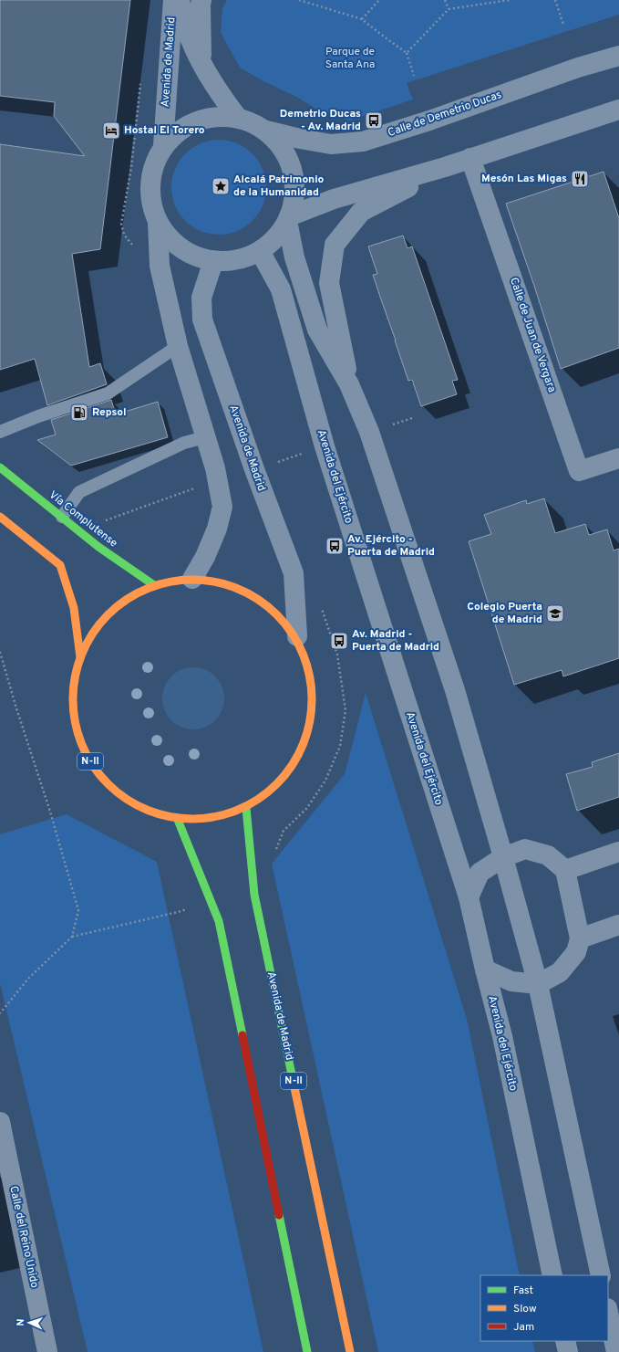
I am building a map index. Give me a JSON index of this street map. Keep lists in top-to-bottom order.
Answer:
{
  "streets": {
    "main road": ["Avenida de Madrid", "Vía Complutense", "N-II"],
    "street": [
      "Calle de Demetrio Ducas",
      "Calle de Juan de Vergara",
      "Avenida del Ejército",
      "Calle del Reino Unido"
    ]
  },
  "crossings": [
    ["Avenida de Madrid", "N-II"],
    ["Vía Complutense", "N-II"]
  ],
  "parks": ["Parque de Santa Ana"],
  "places": {
    "bus stop": ["Demetrio Ducas - Av. Madrid", "Av. Ejército - Puerta de Madrid", "Av. Madrid - Puerta de Madrid"],
    "hotel": ["Hostal El Torero"],
    "restaurant": ["Mesón Las Migas"],
    "place": ["Alcalá Patrimonio de la Humanidad"],
    "fuel station": ["Repsol"],
    "school or university": ["Colegio Puerta de Madrid"]
  },
  "legend": ["Fast", "Slow", "Jam"],
  "north": "left"
}
